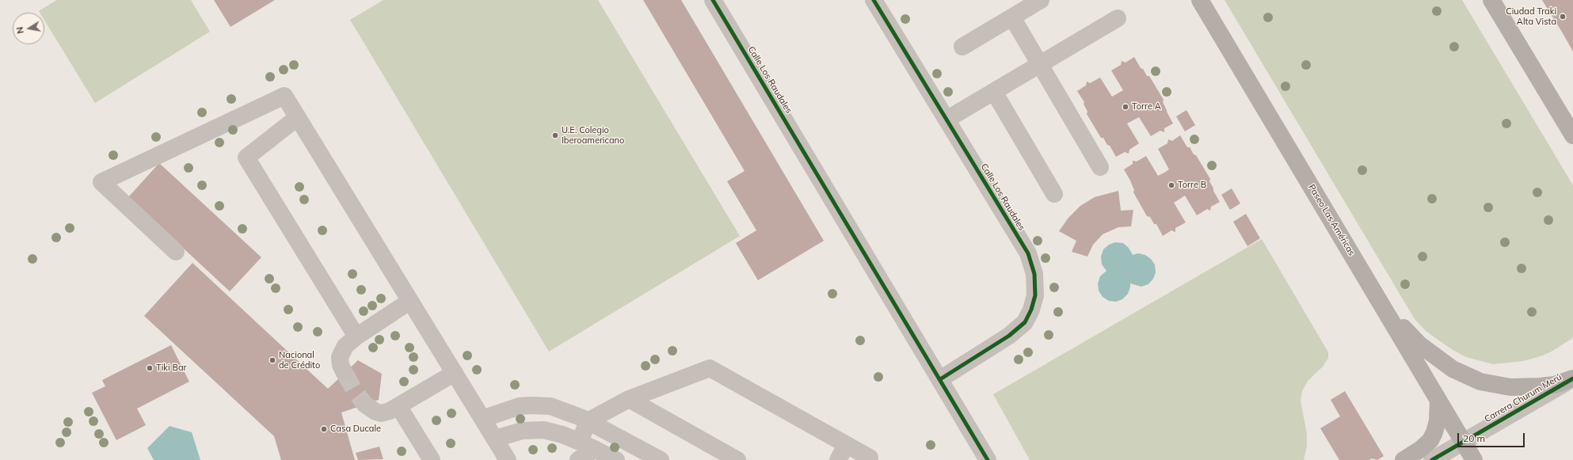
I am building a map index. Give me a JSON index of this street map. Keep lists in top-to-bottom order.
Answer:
{
  "streets": {
    "main road": ["Paseo Las Américas"],
    "street": ["Calle Los Raudales", "Carrera Churum Merú"]
  },
  "crossings": [
    ["Paseo Las Américas", "Carrera Churum Merú"]
  ],
  "places": [
    "Ciudad Traki Alta Vista",
    "Torre A",
    "U.E. Colegio Iberoamericano",
    "Torre B",
    "Nacional de Crédito",
    "Tiki Bar",
    "Casa Ducale"
  ],
  "scale_bar": "20 m",
  "north": "left"
}
